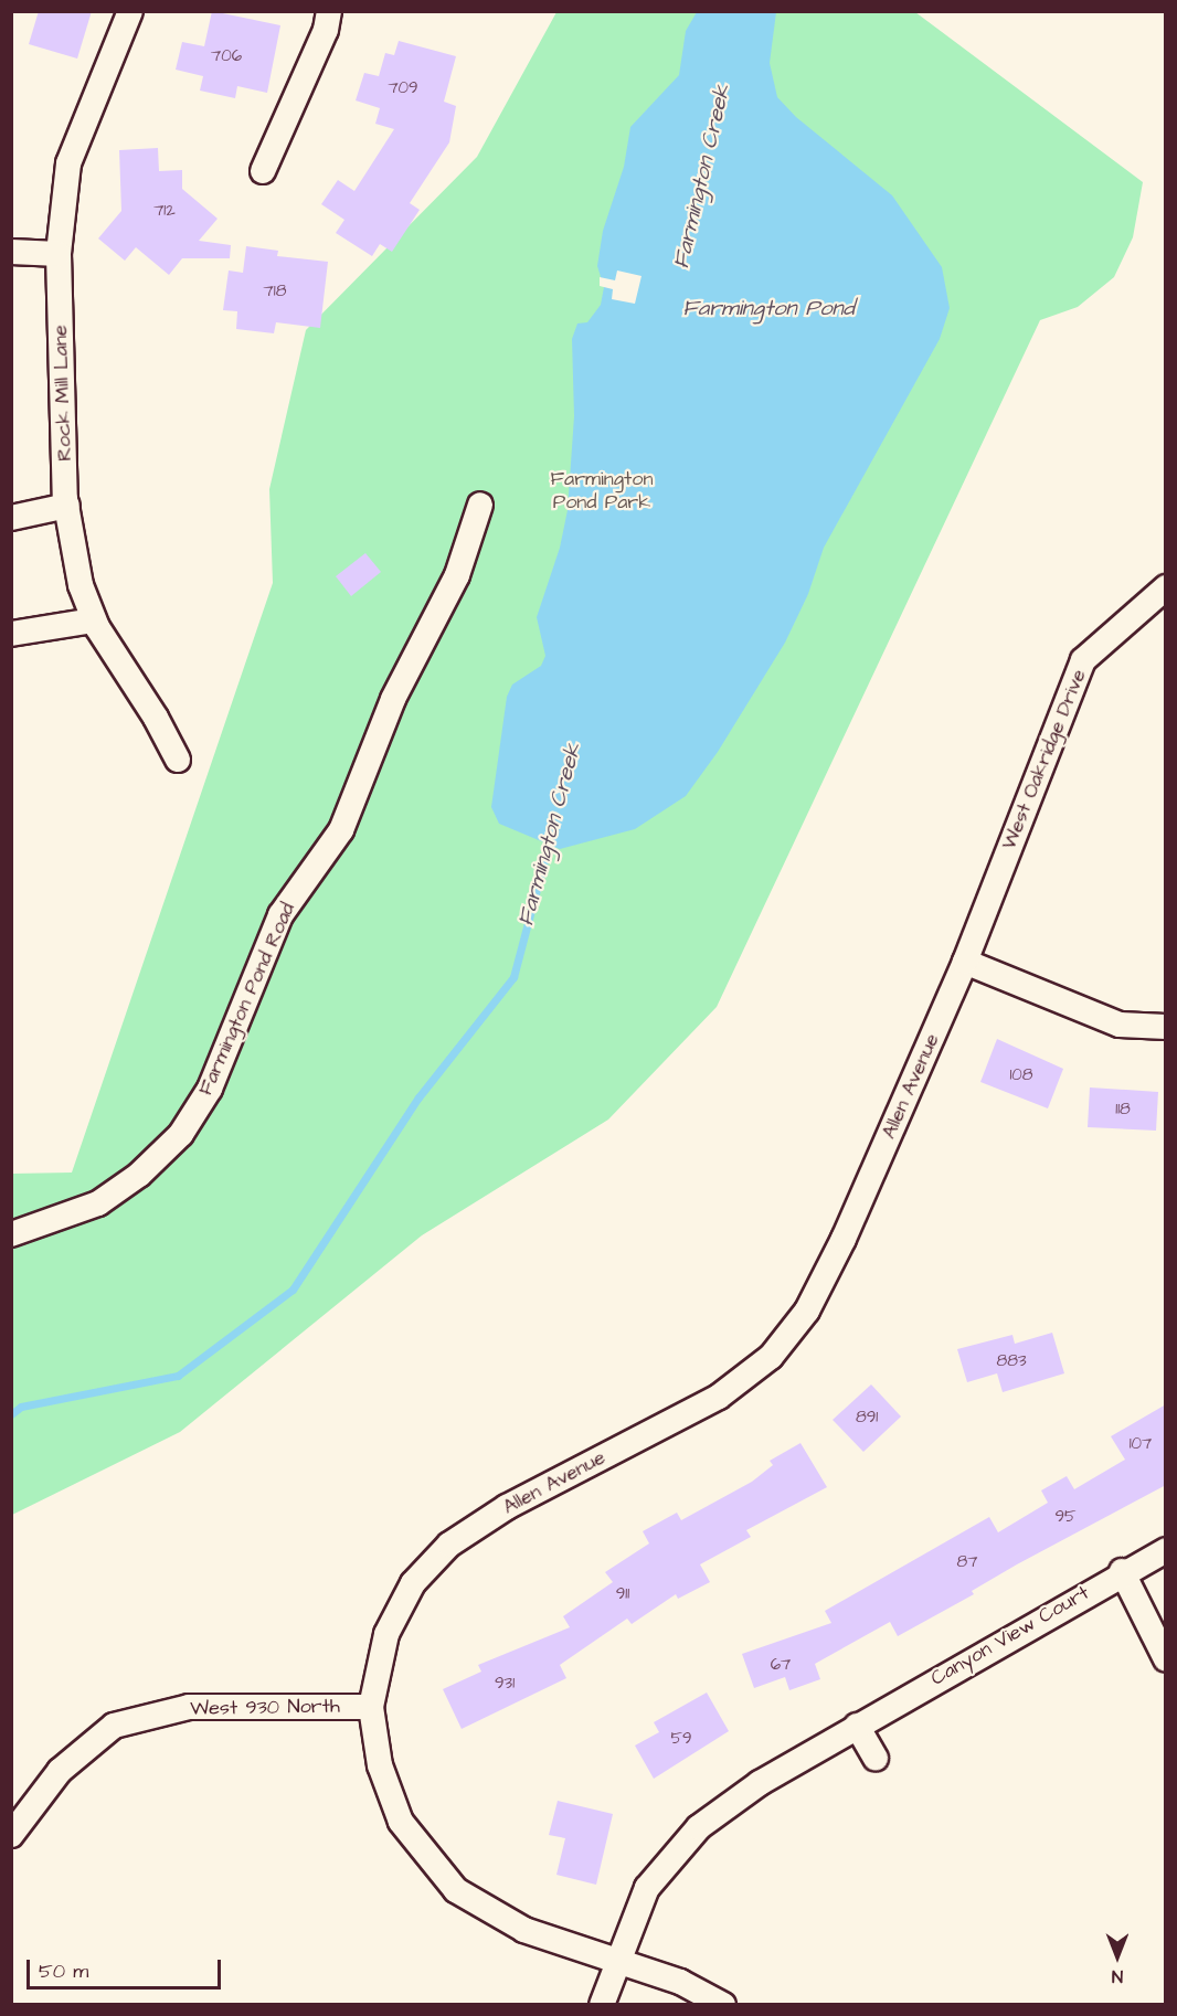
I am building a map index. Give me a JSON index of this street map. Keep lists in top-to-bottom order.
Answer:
{
  "streets": {
    "street": [
      "Rock Mill Lane",
      "West Oakridge Drive",
      "Farmington Pond Road",
      "Allen Avenue",
      "Canyon View Court",
      "West 930 North"
    ]
  },
  "crossings": [
    ["West Oakridge Drive", "Allen Avenue"],
    ["Allen Avenue", "Canyon View Court"],
    ["Allen Avenue", "West 930 North"]
  ],
  "water": ["Farmington Creek", "Farmington Pond"],
  "parks": ["Farmington Pond Park"],
  "house_numbers": [
    "706",
    "709",
    "712",
    "718",
    "108",
    "118",
    "883",
    "891",
    "107",
    "95",
    "87",
    "911",
    "67",
    "931",
    "59"
  ],
  "scale_bar": "50 m",
  "north": "bottom"
}
